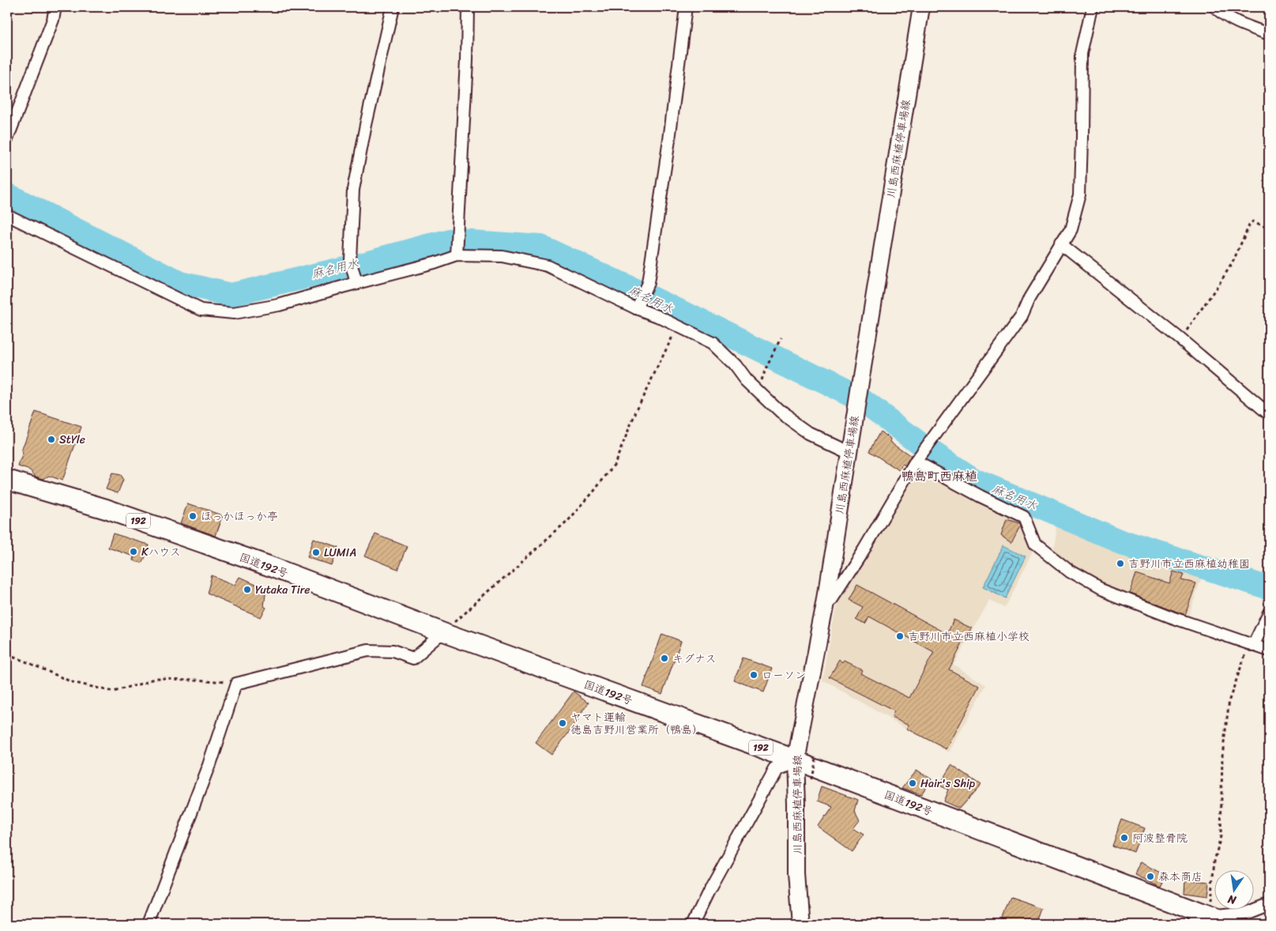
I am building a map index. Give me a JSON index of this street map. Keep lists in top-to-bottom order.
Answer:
{
  "streets": {
    "highway": ["192", "国道192号"],
    "main road": ["川島西麻植停車場線"]
  },
  "crossings": [
    ["川島西麻植停車場線", "国道192号"]
  ],
  "districts": ["鴨島町西麻植"],
  "water": ["麻名用水"],
  "places": [
    "StYle",
    "ほっかほっか亭",
    "Kハウス",
    "LUMIA",
    "吉野川市立西麻植幼稚園",
    "Yutaka Tire",
    "吉野川市立西麻植小学校",
    "キグナス",
    "ローソン",
    "ヤマト運輸 徳島吉野川営業所（鴨島）",
    "Hair's Ship",
    "阿波整骨院",
    "森本商店"
  ],
  "north": "bottom"
}
